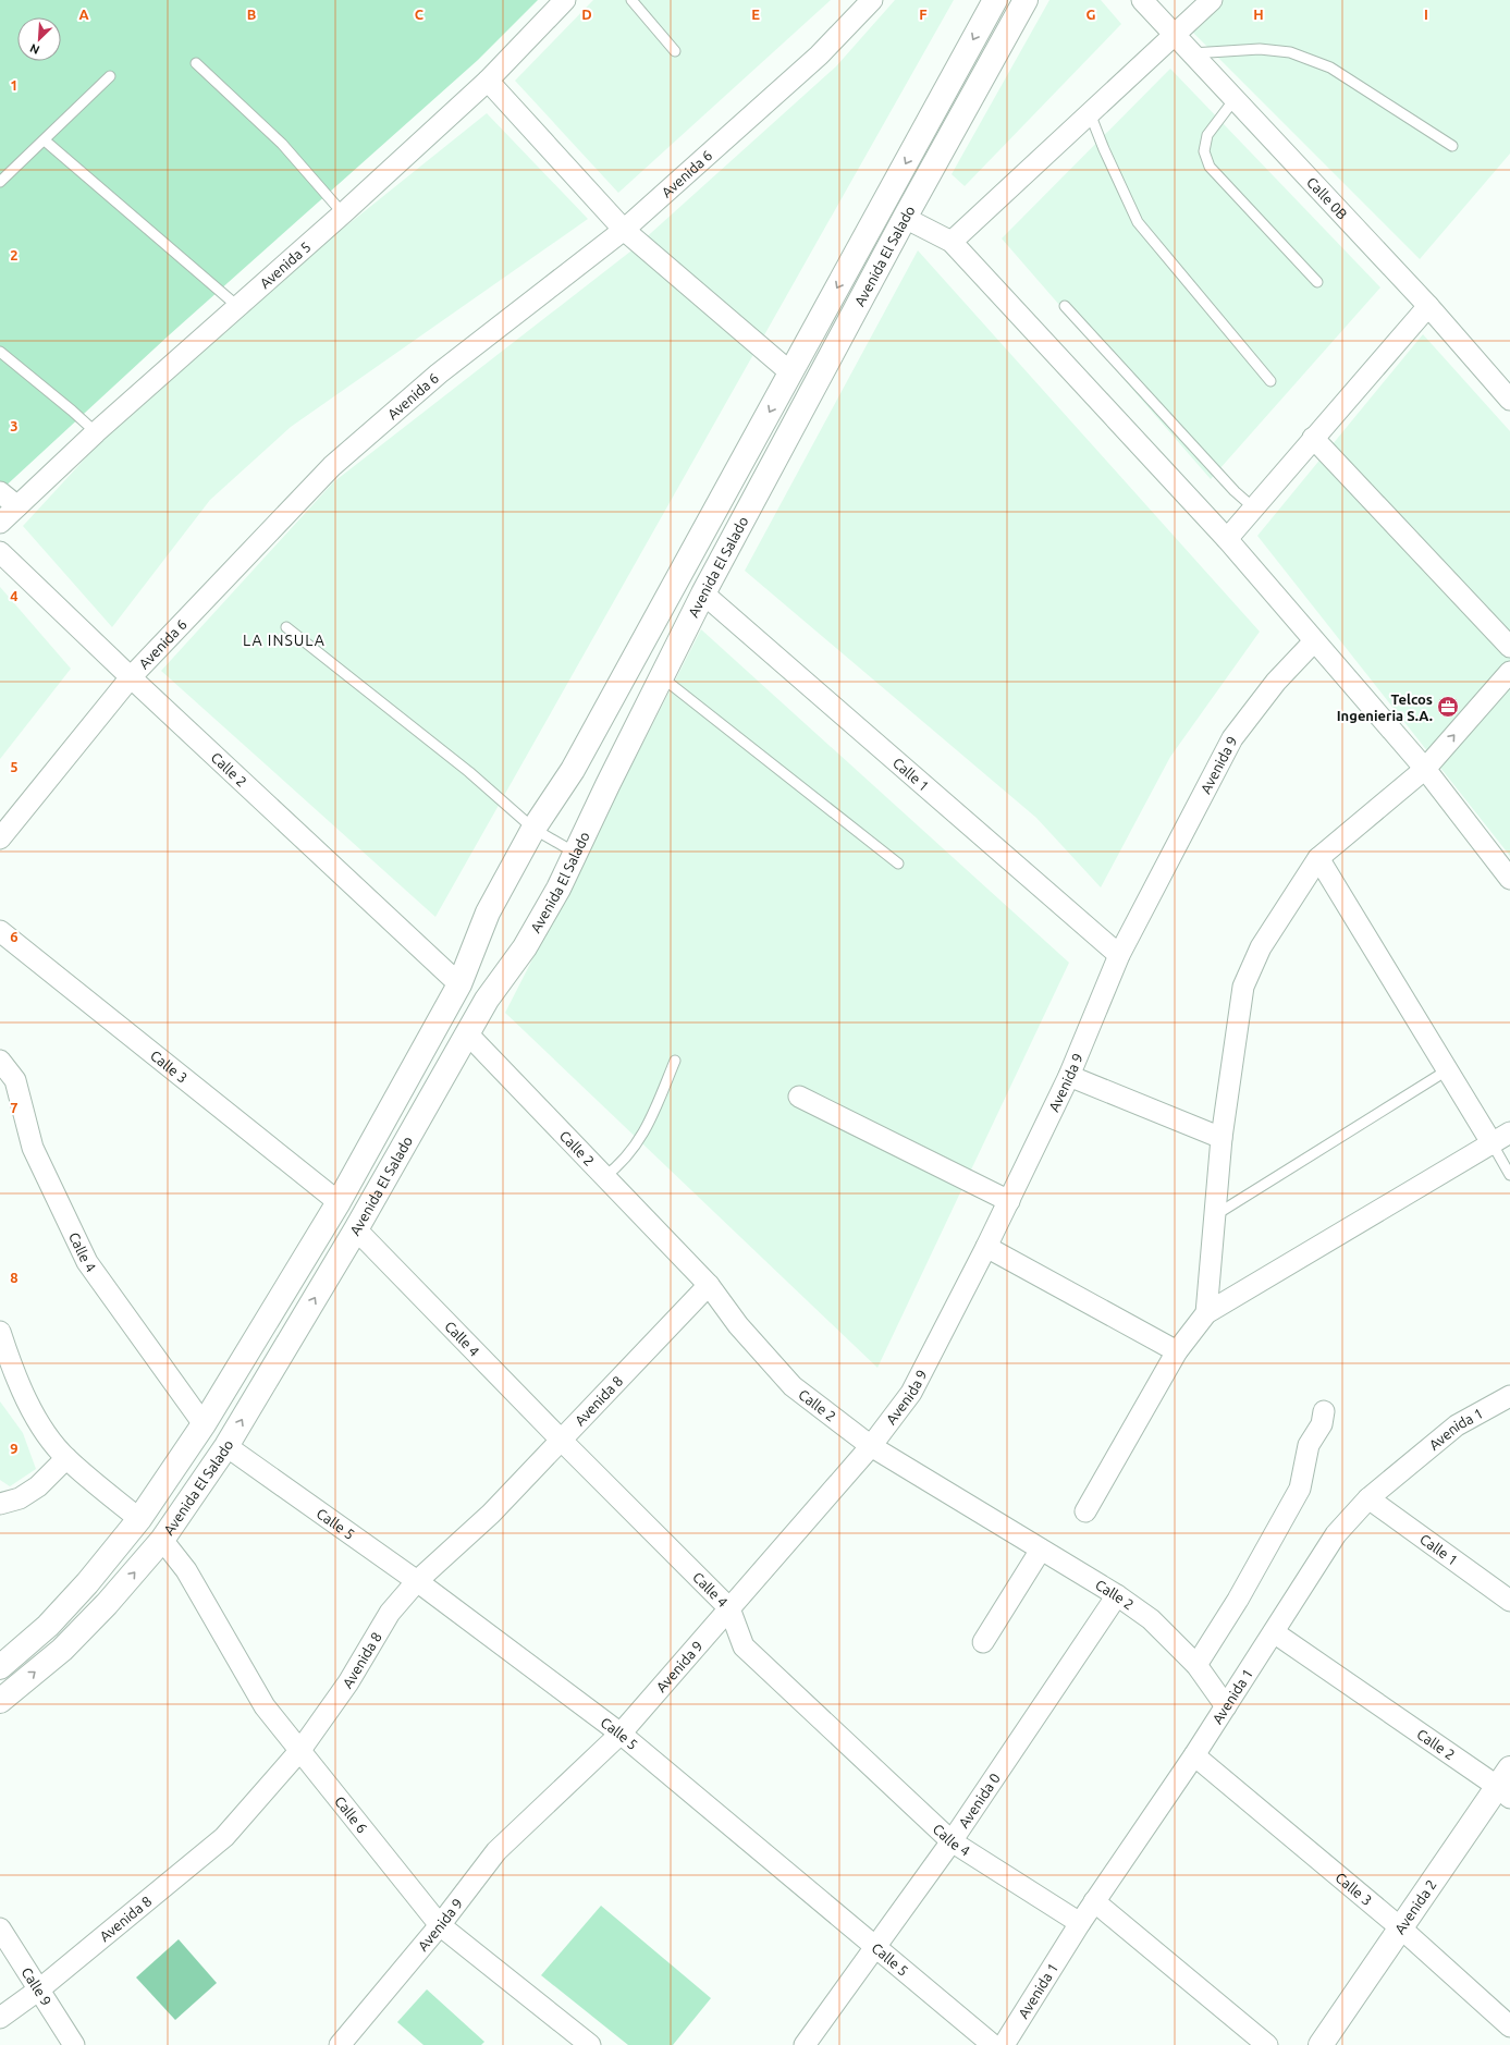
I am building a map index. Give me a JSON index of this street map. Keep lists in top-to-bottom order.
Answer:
{
  "streets": {
    "main road": ["Avenida El Salado", "Avenida 2"],
    "street": [
      "Avenida 6",
      "Calle 0B",
      "Avenida 5",
      "Avenida 9",
      "Calle 2",
      "Calle 1",
      "Calle 3",
      "Calle 4",
      "Avenida 8",
      "Avenida 1",
      "Calle 5",
      "Avenida 0",
      "Calle 6",
      "Calle 9"
    ]
  },
  "crossings": [
    ["Avenida 6", "Calle 2"],
    ["Avenida El Salado", "Calle 2"],
    ["Avenida El Salado", "Calle 1"],
    ["Avenida El Salado", "Calle 3"],
    ["Avenida El Salado", "Calle 4"],
    ["Avenida El Salado", "Calle 5"],
    ["Avenida El Salado", "Calle 6"],
    ["Avenida 9", "Calle 2"],
    ["Avenida 9", "Calle 1"],
    ["Avenida 9", "Calle 4"],
    ["Avenida 9", "Calle 5"],
    ["Avenida 9", "Calle 6"],
    ["Calle 2", "Avenida 8"],
    ["Calle 2", "Avenida 1"],
    ["Calle 2", "Avenida 0"],
    ["Calle 2", "Avenida 2"],
    ["Calle 1", "Avenida 1"],
    ["Calle 3", "Avenida 1"],
    ["Calle 3", "Avenida 2"],
    ["Calle 4", "Avenida 8"],
    ["Calle 4", "Avenida 1"],
    ["Calle 4", "Avenida 0"],
    ["Avenida 8", "Calle 5"],
    ["Avenida 8", "Calle 6"],
    ["Avenida 8", "Calle 9"],
    ["Calle 5", "Avenida 0"]
  ],
  "districts": ["LA INSULA"],
  "places": {
    "office": ["Telcos Ingenieria S.A."]
  },
  "north": "bottom left",
  "grid": {
    "columns": [
      "A",
      "B",
      "C",
      "D",
      "E",
      "F",
      "G",
      "H",
      "I"
    ],
    "rows": [
      "1",
      "2",
      "3",
      "4",
      "5",
      "6",
      "7",
      "8",
      "9"
    ]
  }
}
